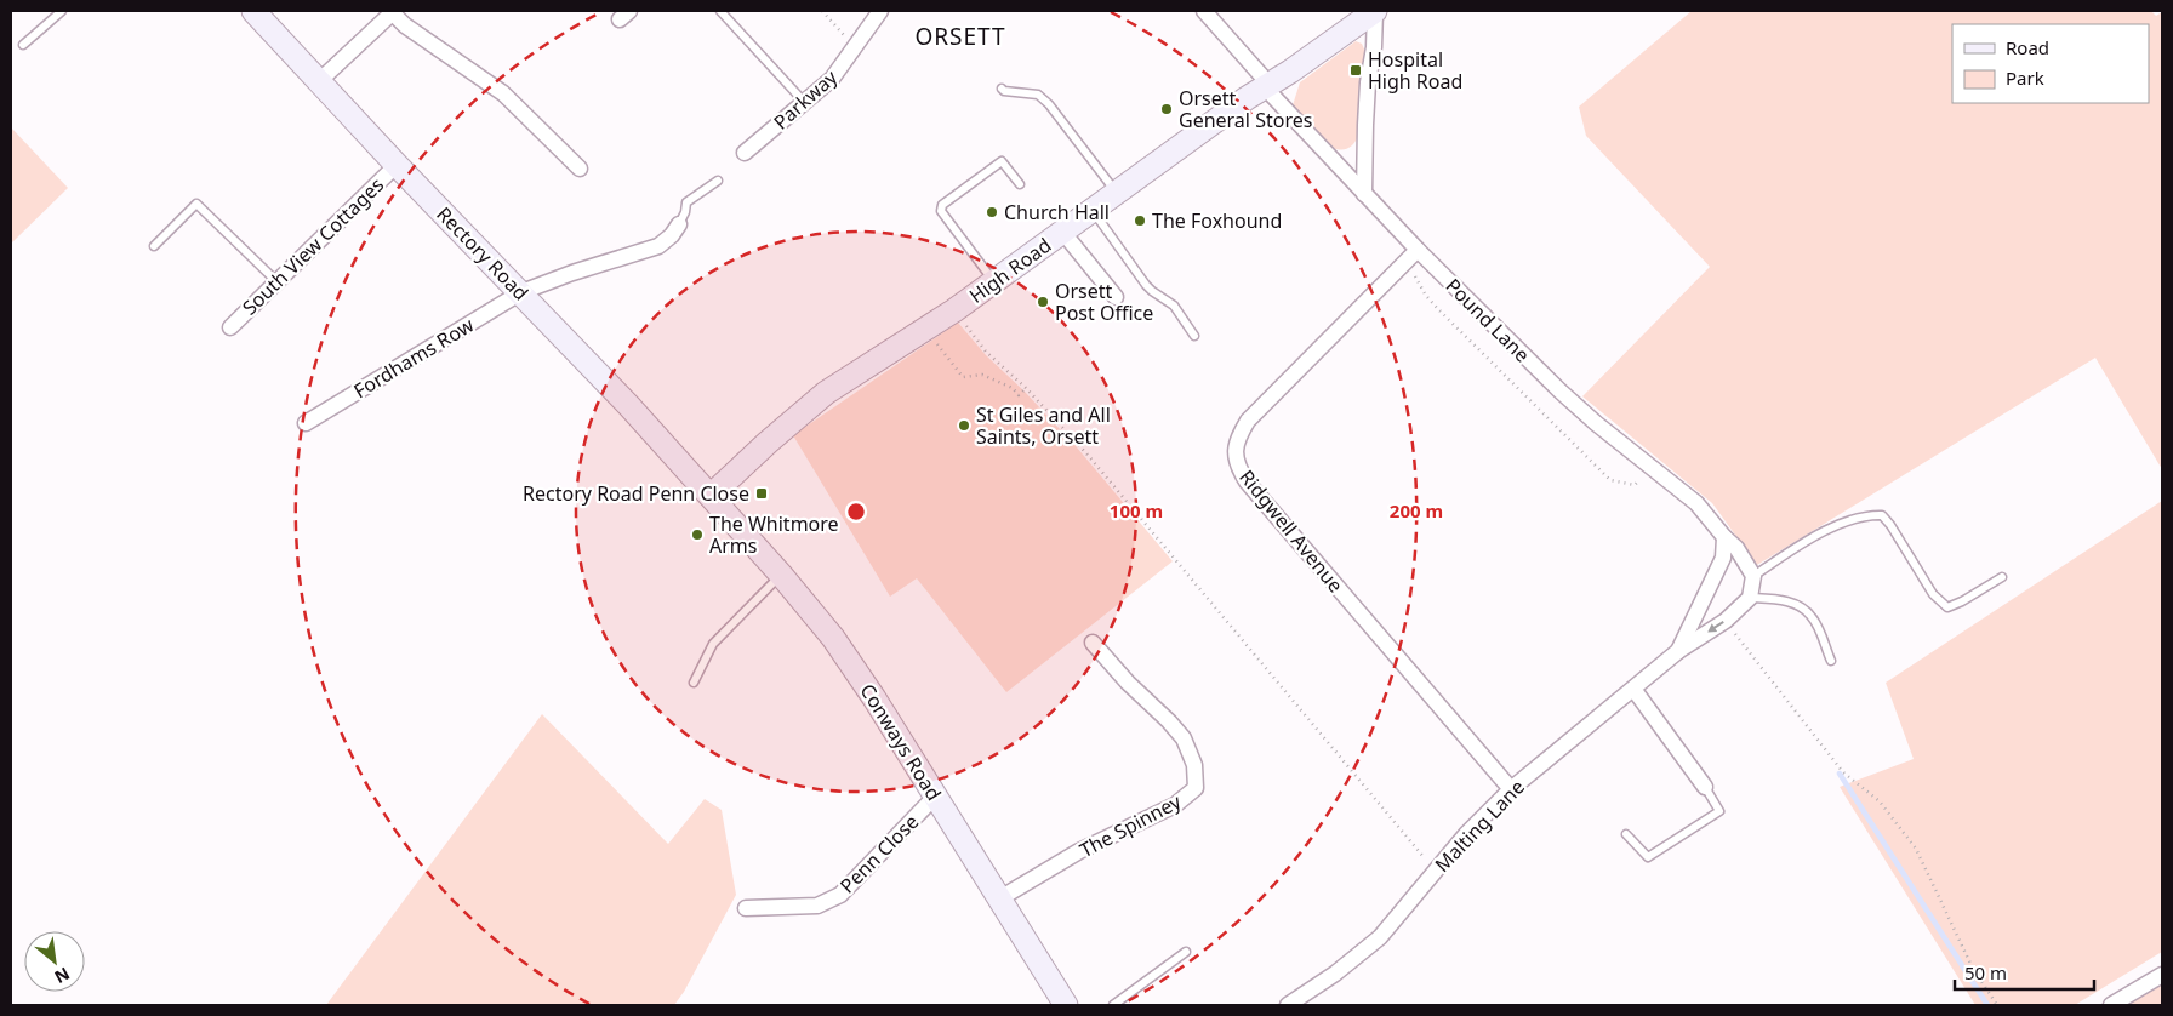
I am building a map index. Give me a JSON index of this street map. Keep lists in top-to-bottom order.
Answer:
{
  "streets": {
    "main road": ["Rectory Road", "High Road", "Conways Road"],
    "street": [
      "Parkway",
      "South View Cottages",
      "Pound Lane",
      "Fordhams Row",
      "Ridgwell Avenue",
      "The Spinney",
      "Malting Lane",
      "Penn Close"
    ]
  },
  "crossings": [
    ["South View Cottages", "Rectory Road"],
    ["Rectory Road", "High Road"],
    ["Rectory Road", "Fordhams Row"],
    ["Rectory Road", "Conways Road"],
    ["High Road", "Pound Lane"],
    ["High Road", "Conways Road"],
    ["Pound Lane", "Ridgwell Avenue"],
    ["Pound Lane", "Malting Lane"],
    ["Ridgwell Avenue", "Malting Lane"],
    ["Conways Road", "The Spinney"],
    ["Conways Road", "Penn Close"]
  ],
  "districts": ["ORSETT"],
  "places": {
    "transit": ["Hospital High Road", "Rectory Road Penn Close"],
    "other": [
      "Orsett General Stores",
      "Church Hall",
      "The Foxhound",
      "Orsett Post Office",
      "St Giles and All Saints, Orsett",
      "The Whitmore Arms"
    ]
  },
  "legend": ["Road", "Park"],
  "scale_bar": "50 m",
  "north": "bottom right",
  "rings": ["100 m", "200 m"]
}
